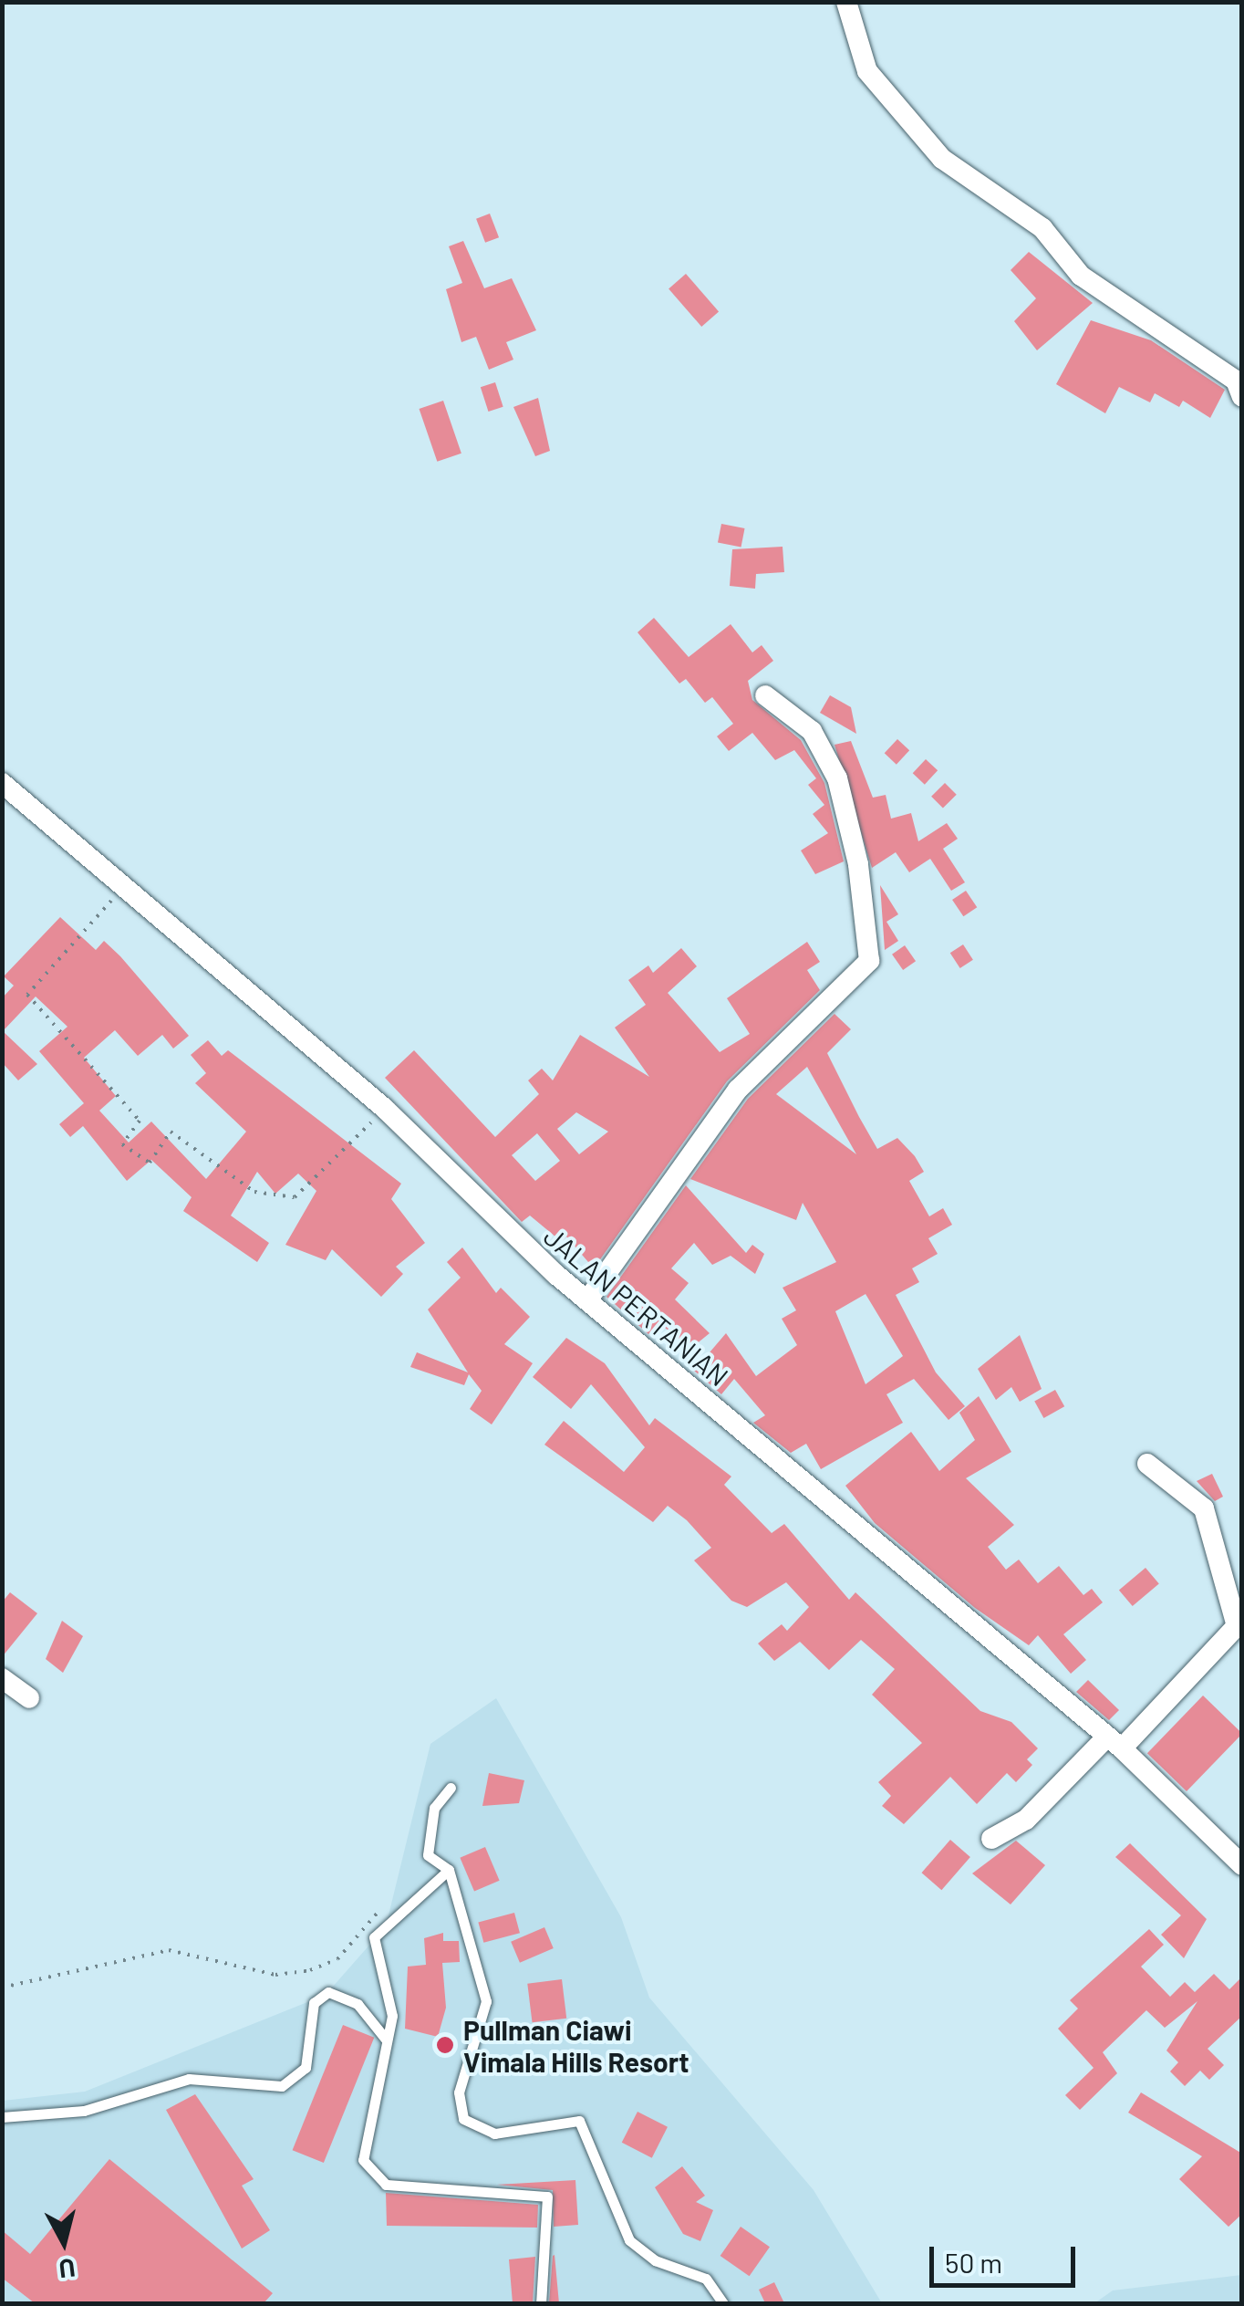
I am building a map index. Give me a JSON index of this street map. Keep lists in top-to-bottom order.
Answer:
{
  "streets": {
    "street": ["JALAN PERTANIAN"]
  },
  "places": ["Pullman Ciawi Vimala Hills Resort"],
  "scale_bar": "50 m",
  "north": "bottom"
}
